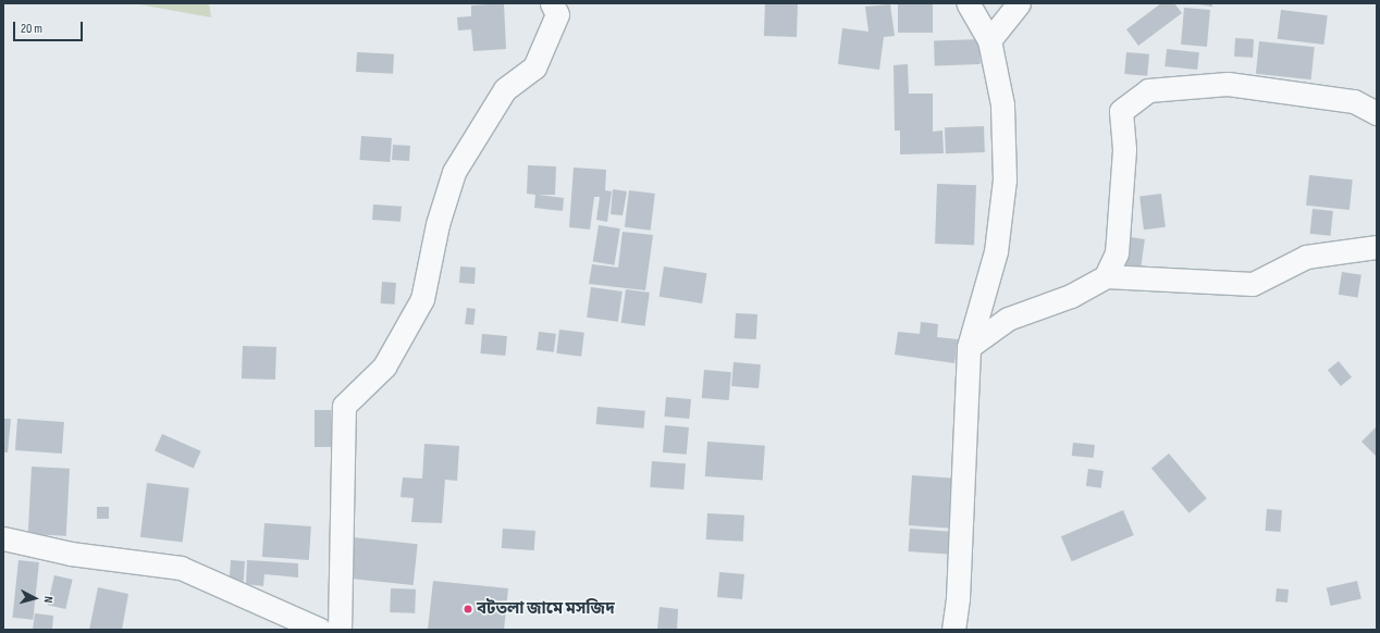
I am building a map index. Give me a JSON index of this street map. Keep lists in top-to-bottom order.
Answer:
{
  "places": ["বটতলা জামে মসজিদ"],
  "scale_bar": "20 m",
  "north": "right"
}
